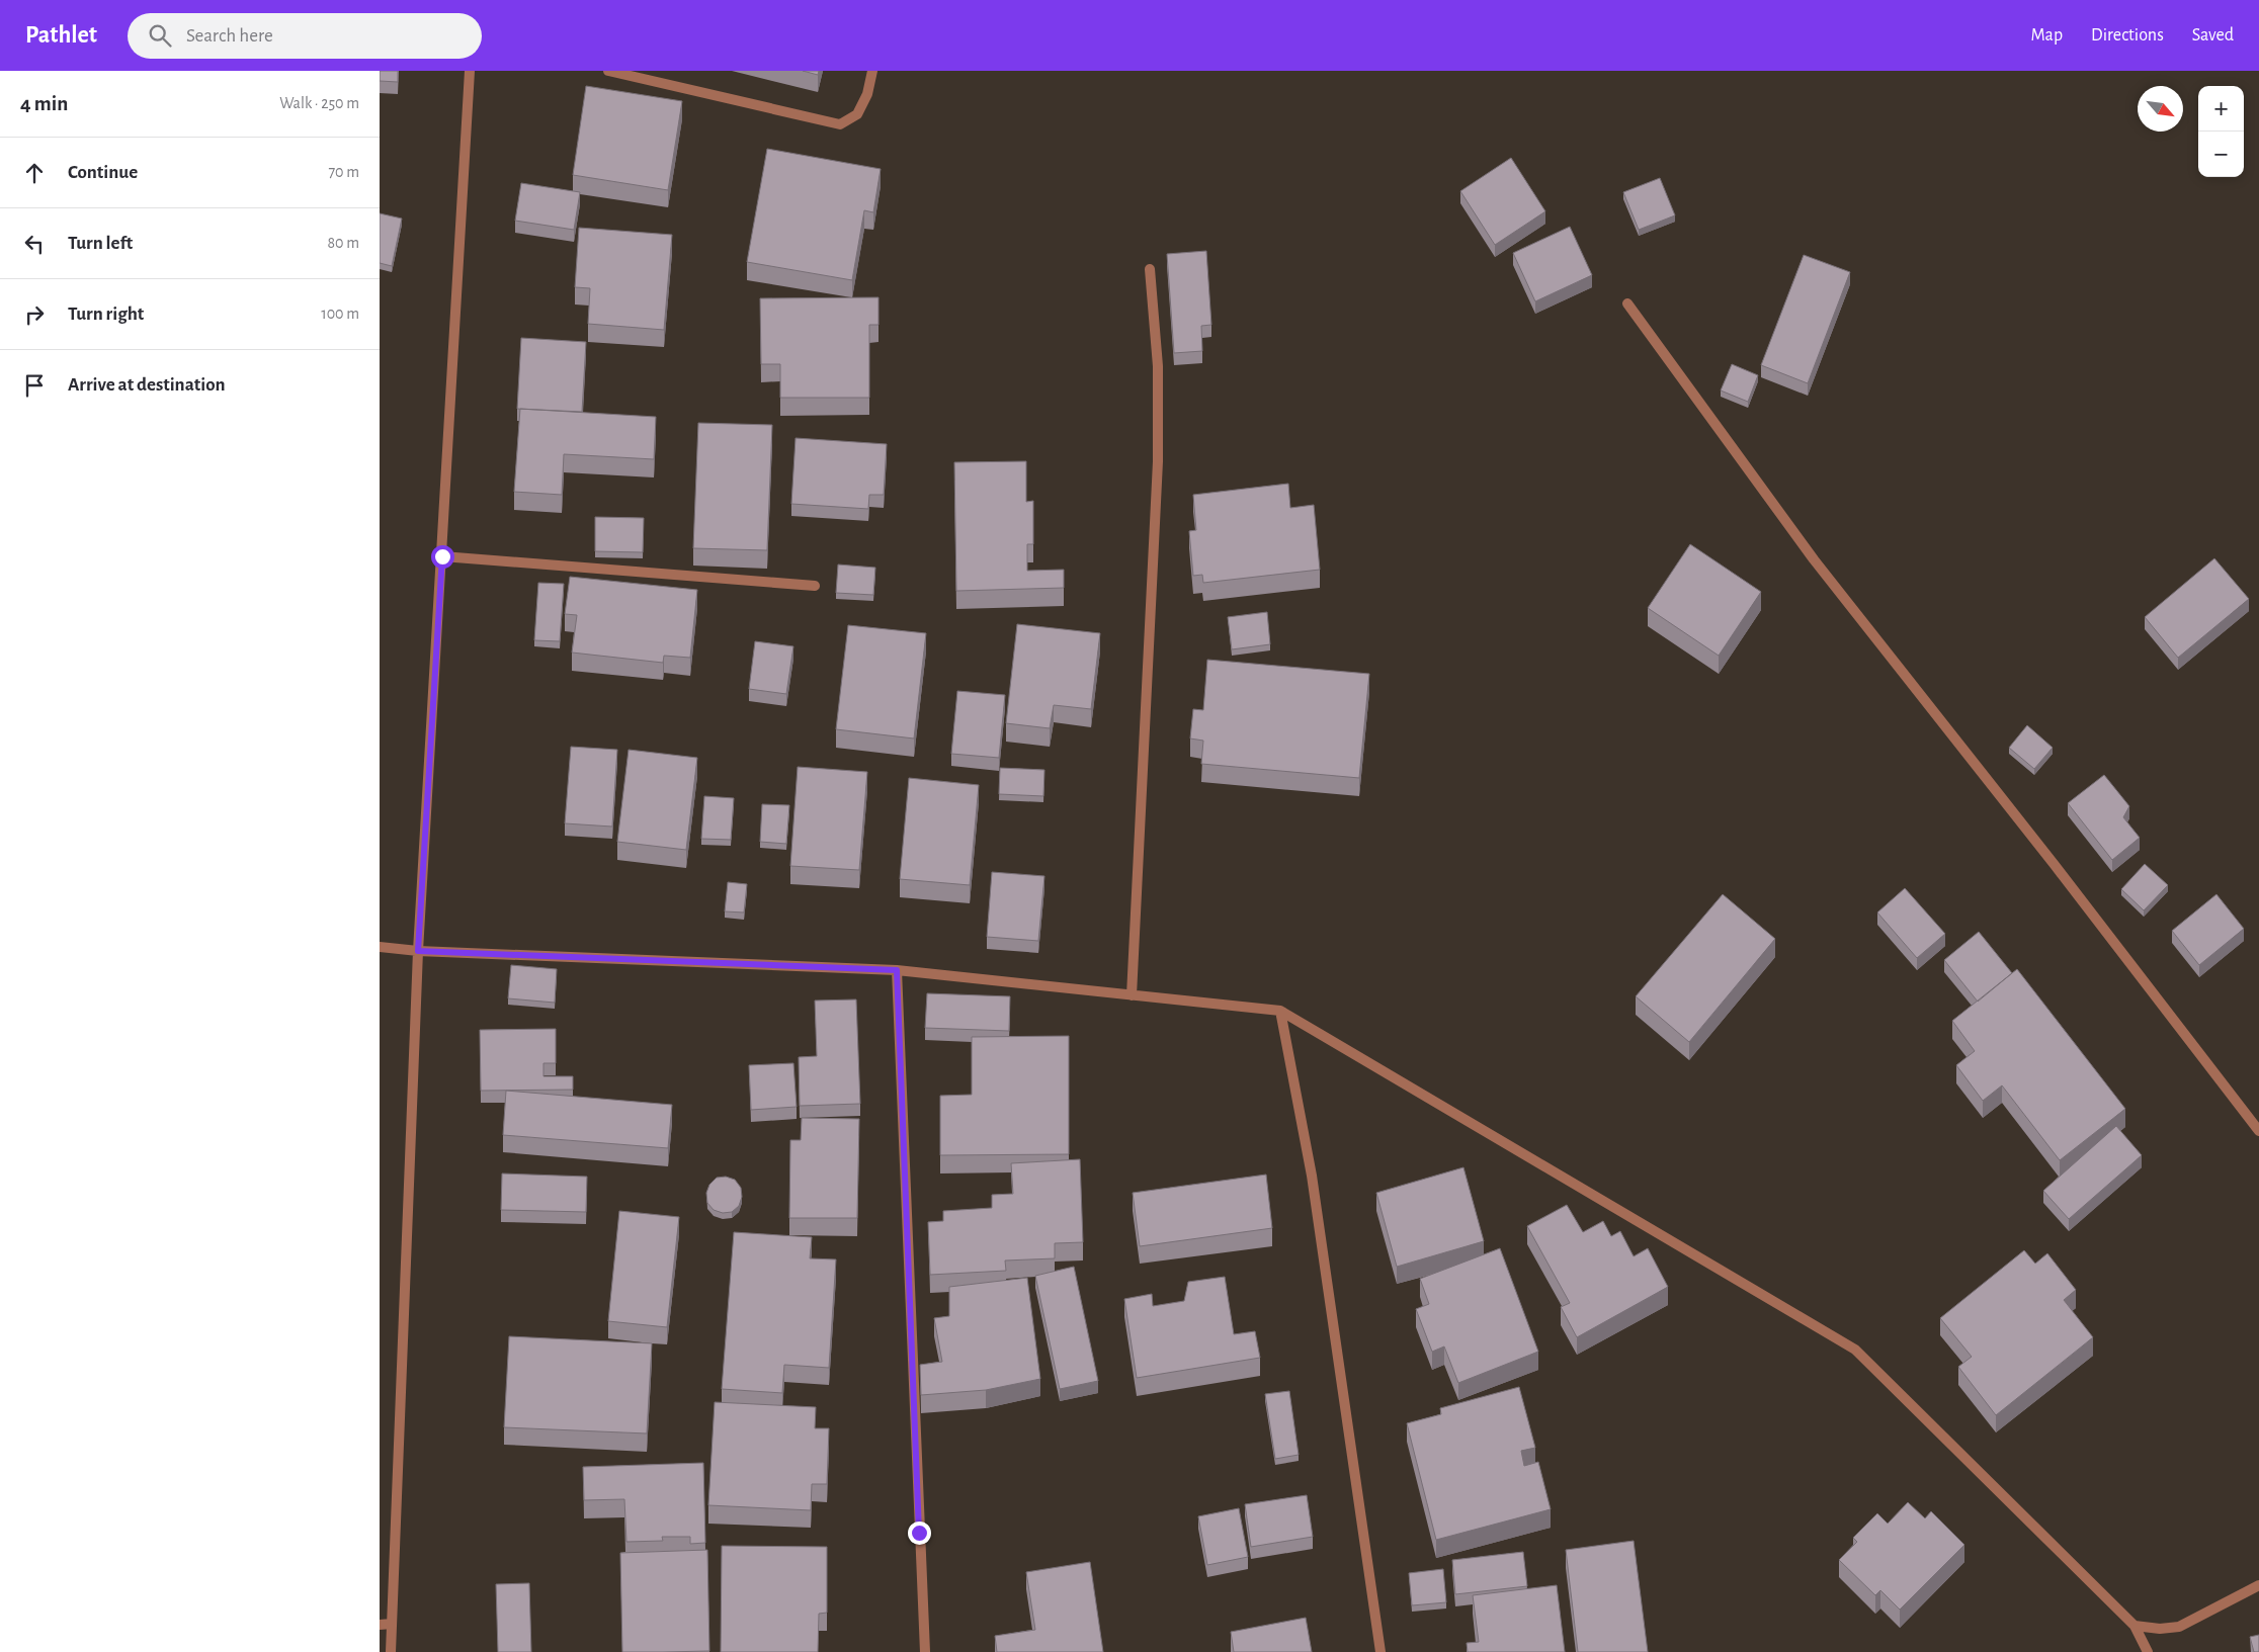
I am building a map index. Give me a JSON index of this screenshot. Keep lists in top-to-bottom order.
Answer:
{
  "north": "bottom right",
  "page": {
    "header": "Pathlet",
    "search": "Search here",
    "nav": ["Map", "Directions", "Saved"],
    "heading": ["4 min", "Walk · 250 m"],
    "map_buttons": ["+", "−"],
    "list": [
      ["Continue", "70 m"],
      ["Turn left", "80 m"],
      ["Turn right", "100 m"],
      "Arrive at destination"
    ]
  }
}
